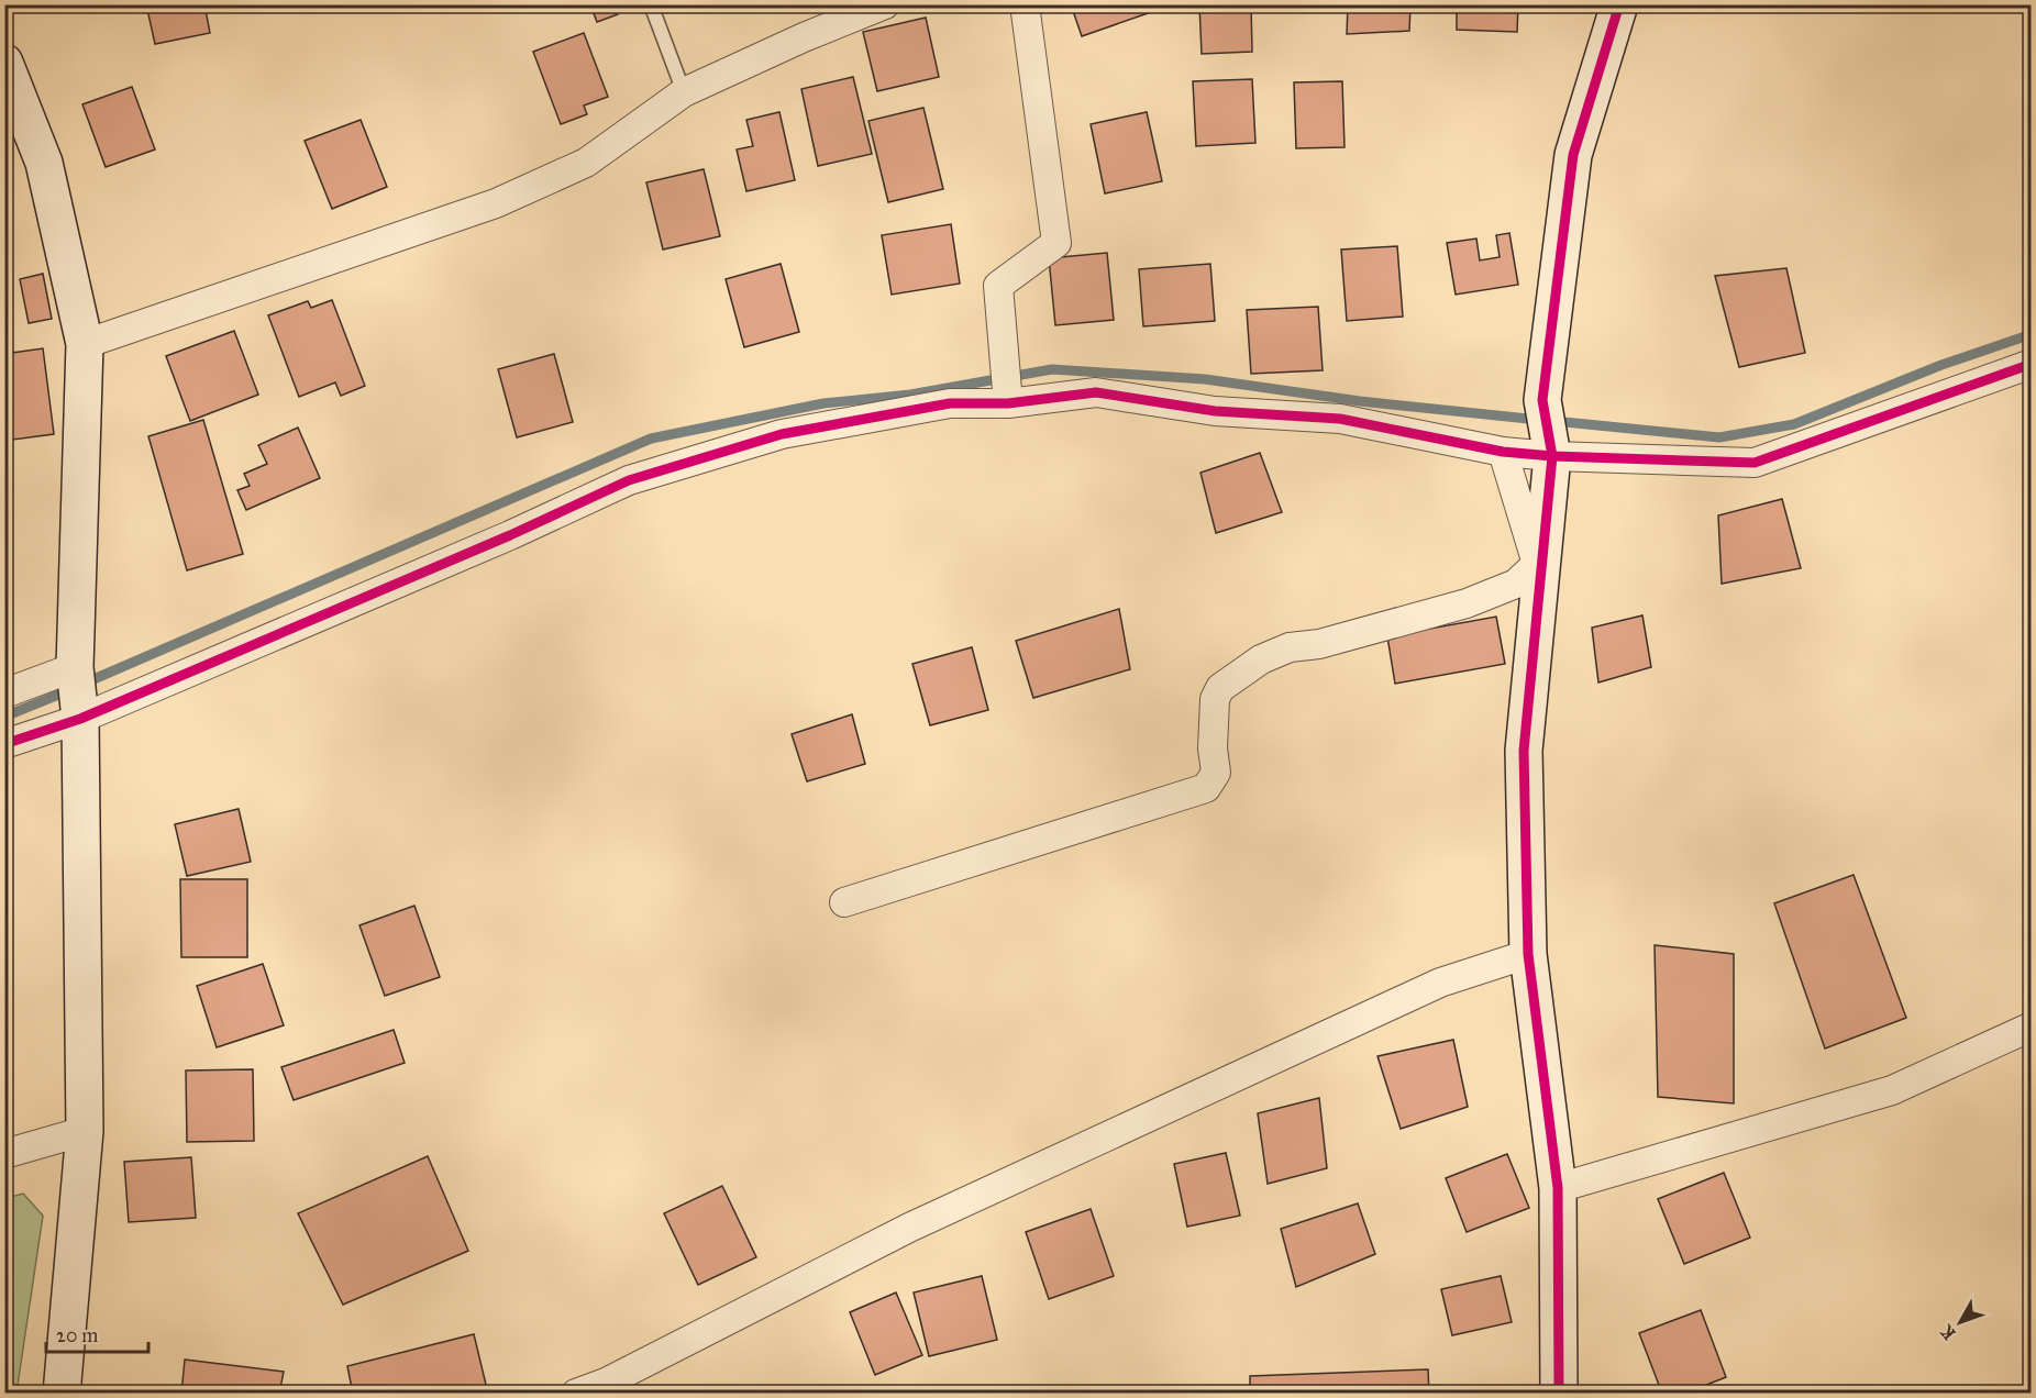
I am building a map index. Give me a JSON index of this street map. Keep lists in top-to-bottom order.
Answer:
{
  "scale_bar": "20 m",
  "north": "bottom left"
}
